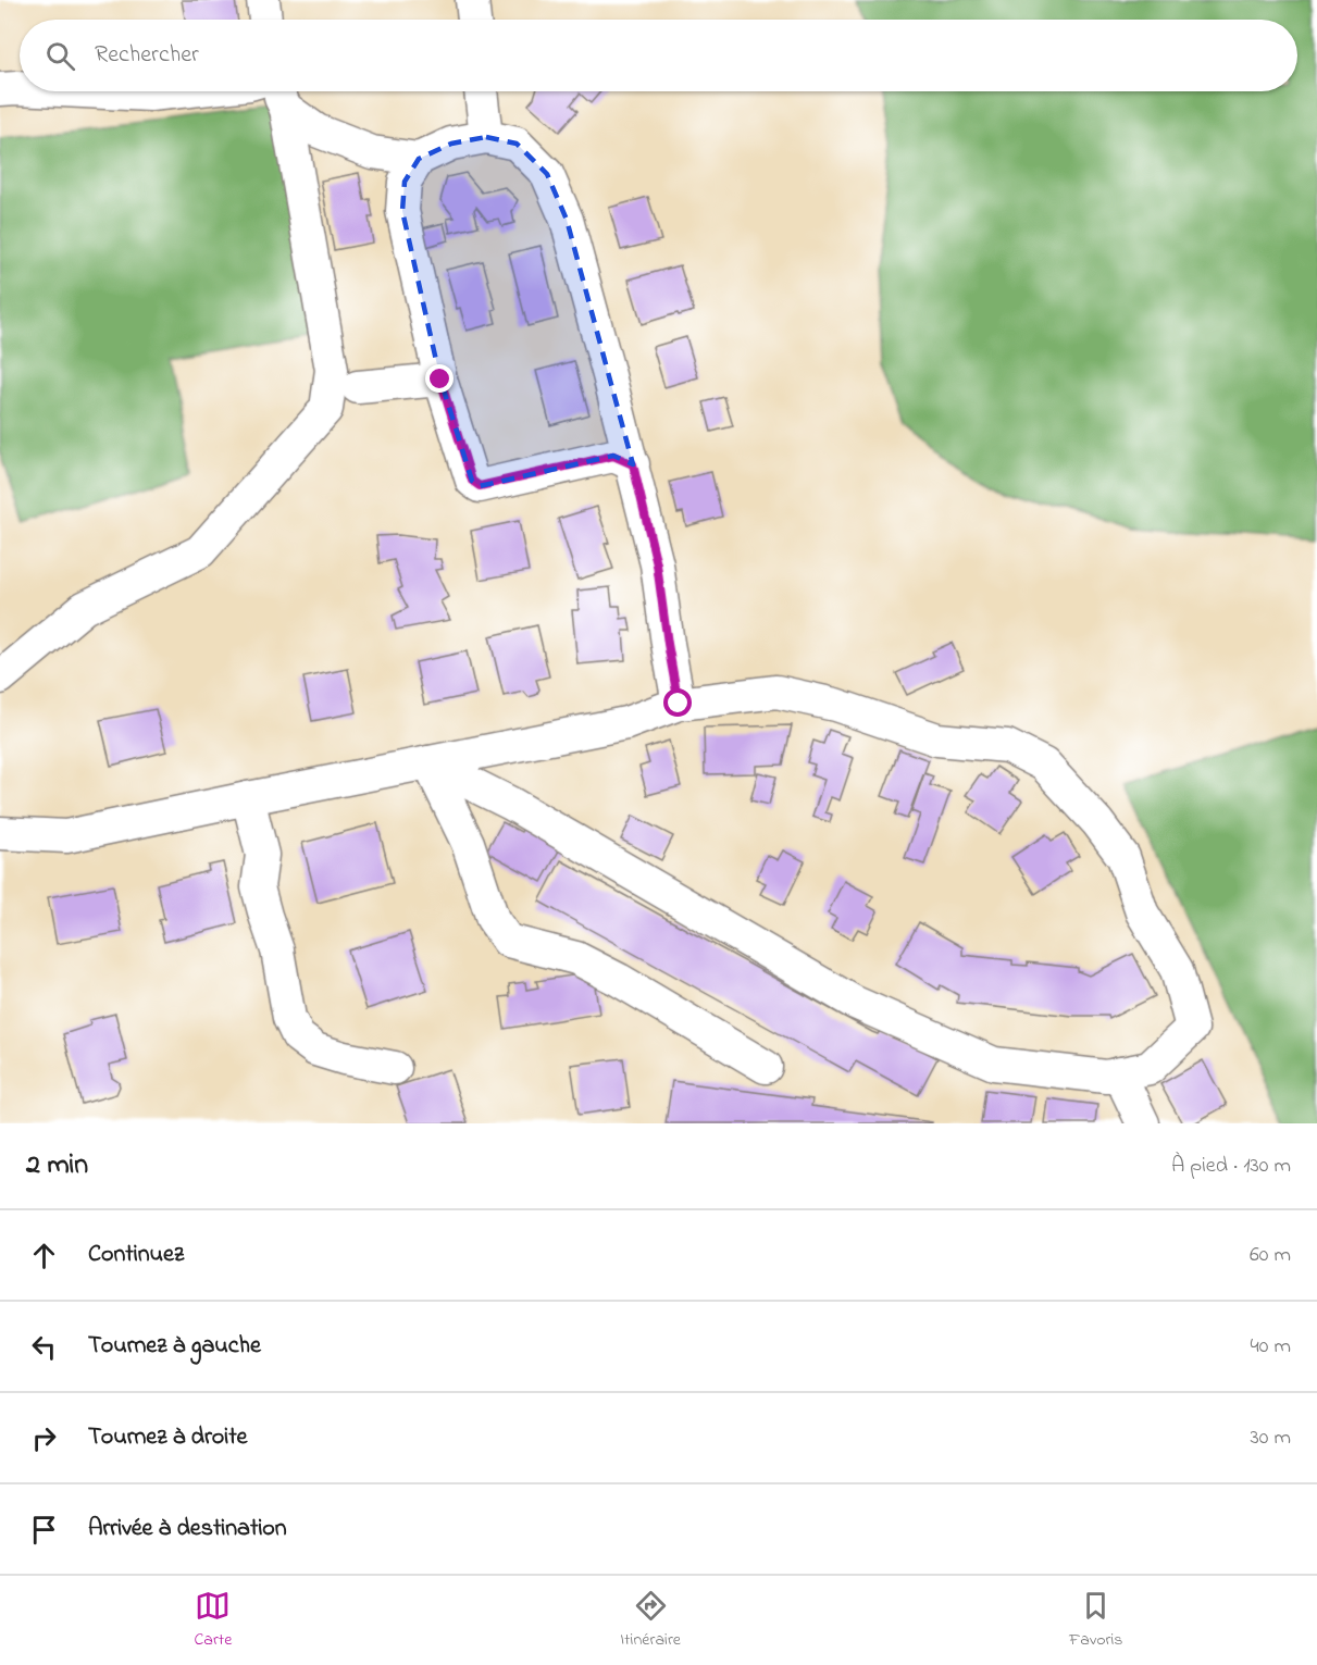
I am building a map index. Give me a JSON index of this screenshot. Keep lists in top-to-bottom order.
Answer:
{
  "page": {
    "search": "Rechercher",
    "heading": ["2 min", "À pied · 130 m"],
    "list": [
      ["Continuez", "60 m"],
      ["Tournez à gauche", "40 m"],
      ["Tournez à droite", "30 m"],
      "Arrivée à destination"
    ],
    "nav": ["Carte", "Itinéraire", "Favoris"]
  }
}
